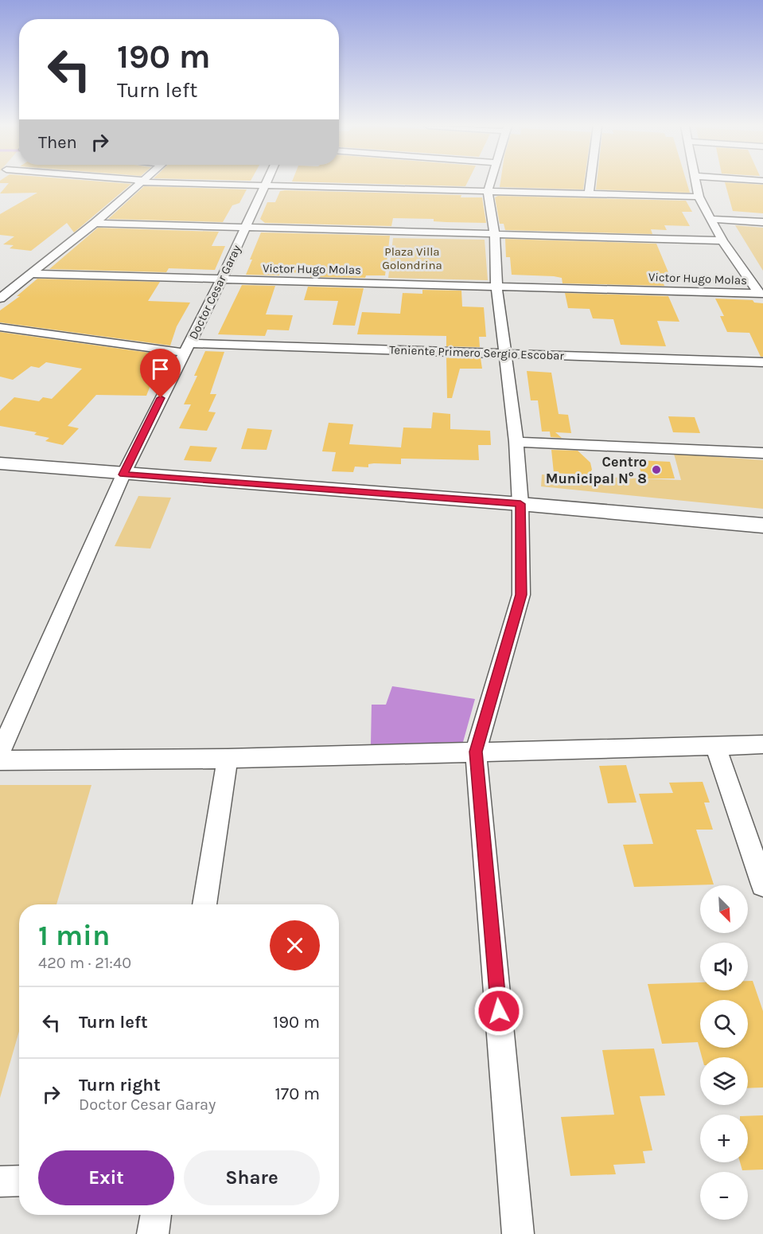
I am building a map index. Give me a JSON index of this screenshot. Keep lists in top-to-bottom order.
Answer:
{
  "streets": {
    "street": ["Victor Hugo Molas", "Doctor Cesar Garay", "Teniente Primero Sergio Escobar"]
  },
  "crossings": [
    ["Victor Hugo Molas", "Doctor Cesar Garay"],
    ["Doctor Cesar Garay", "Teniente Primero Sergio Escobar"]
  ],
  "parks": ["Plaza Villa Golondrina"],
  "places": ["Centro Municipal N° 8"],
  "north": "bottom right",
  "page": {
    "turn": ["190 m", "Turn left"],
    "then": "Then",
    "map_buttons": ["+", "−"],
    "heading": ["1 min", "420 m · 21:40"],
    "list": [
      {
        "name": "Turn left",
        "value": "190 m"
      },
      {
        "name": "Turn right",
        "note": "Doctor Cesar Garay",
        "value": "170 m"
      }
    ],
    "buttons": ["Exit", "Share"]
  }
}
